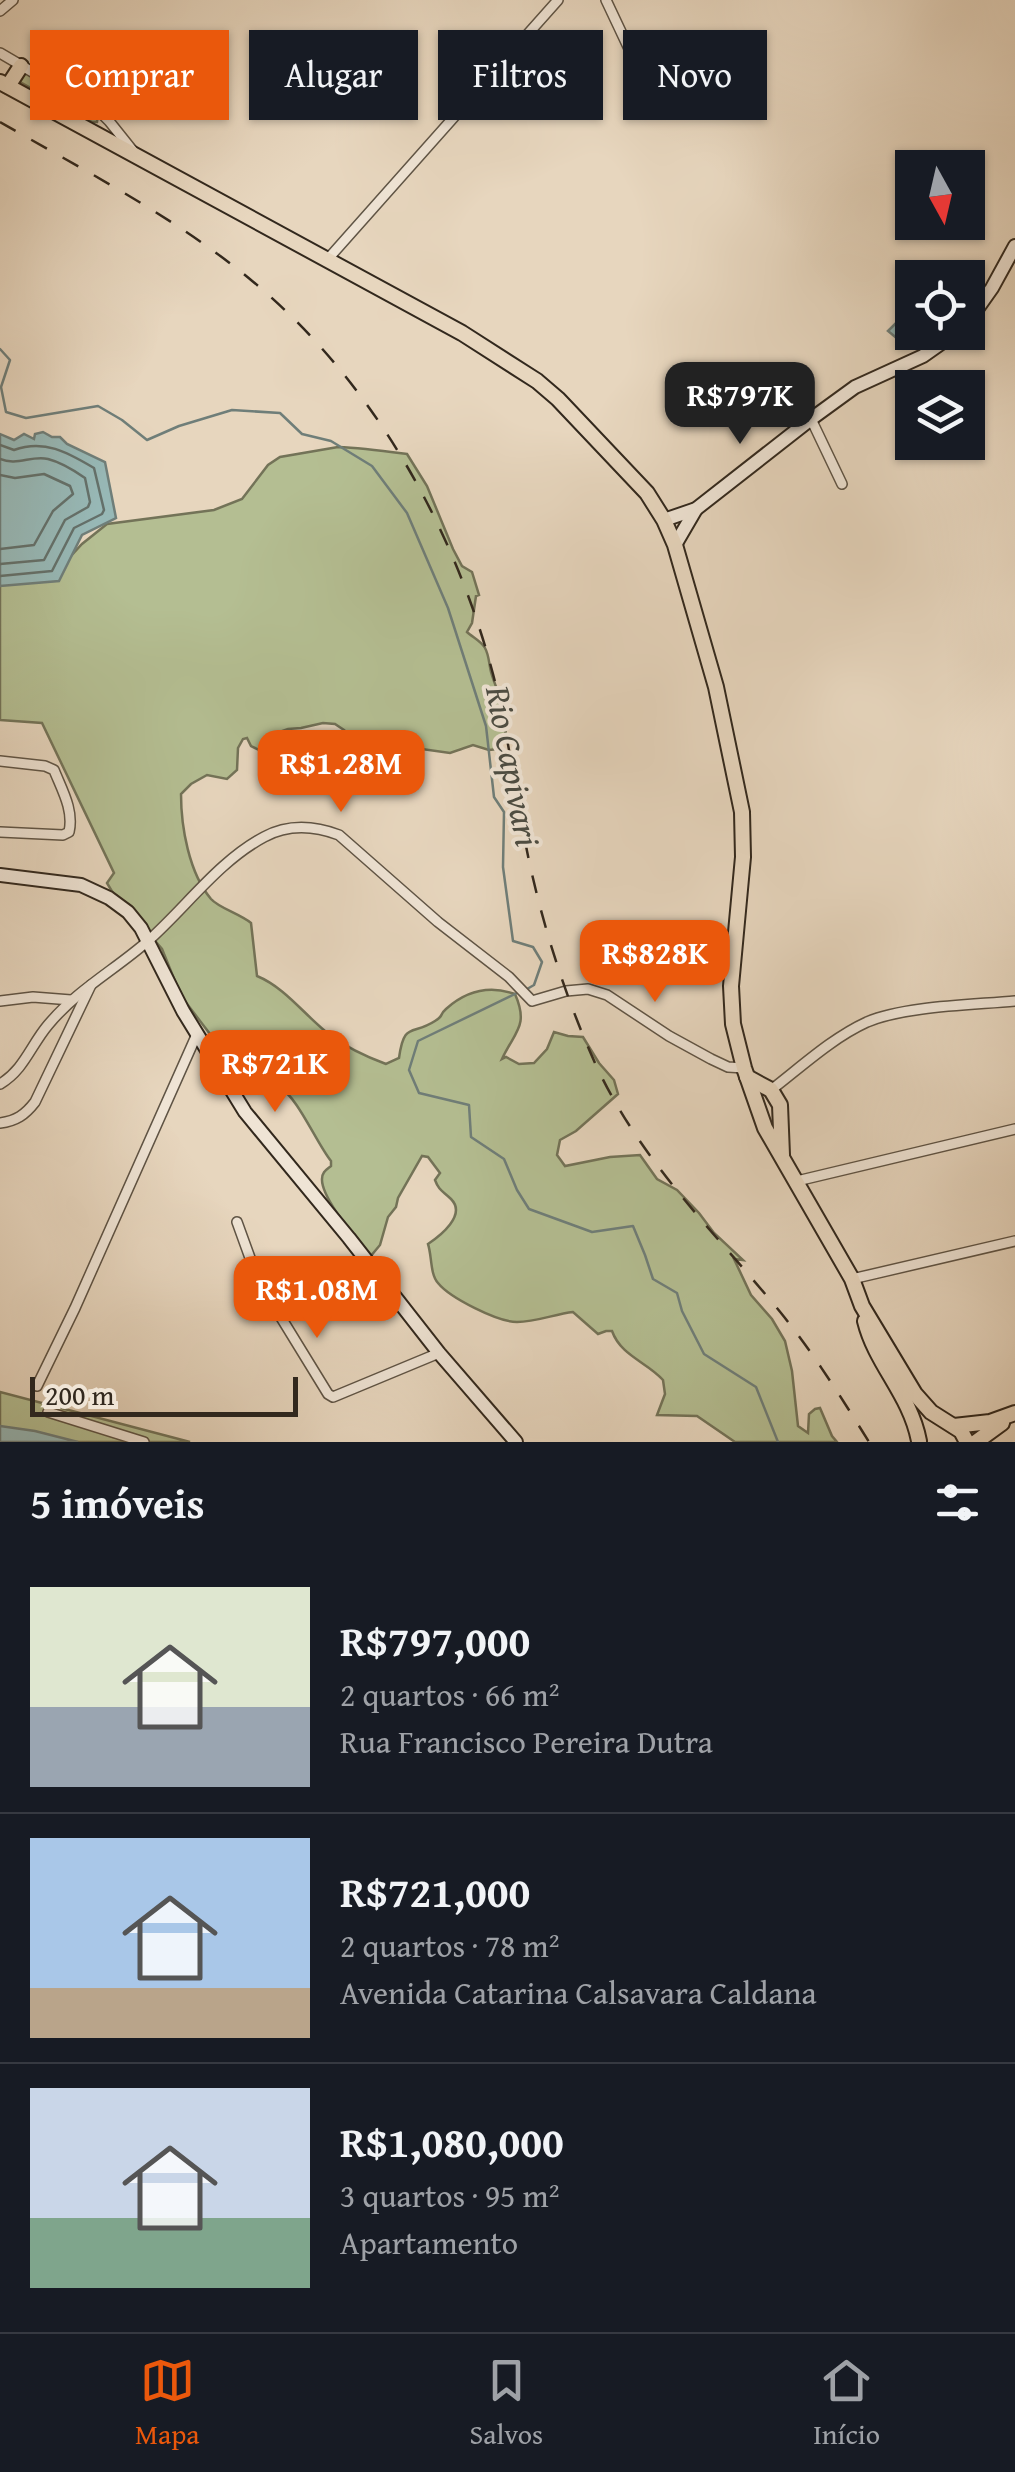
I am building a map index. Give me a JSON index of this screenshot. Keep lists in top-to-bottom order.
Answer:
{
  "water": ["Rio Capivari"],
  "scale_bar": "200 m",
  "north": "bottom",
  "page": {
    "chip": [
      "Comprar",
      "Alugar",
      "Filtros",
      "Novo"
    ],
    "price": [
      "R$797K",
      "R$1.28M",
      "R$828K",
      "R$721K",
      "R$1.08M"
    ],
    "scale": "200 m",
    "heading": "5 imóveis",
    "list": [
      {
        "name": "R$797,000",
        "note": "2 quartos · 66 m² · Rua Francisco Pereira Dutra"
      },
      {
        "name": "R$721,000",
        "note": "2 quartos · 78 m² · Avenida Catarina Calsavara Caldana"
      },
      {
        "name": "R$1,080,000",
        "note": "3 quartos · 95 m² · Apartamento"
      }
    ],
    "tabs": ["Mapa", "Salvos", "Início"]
  }
}
